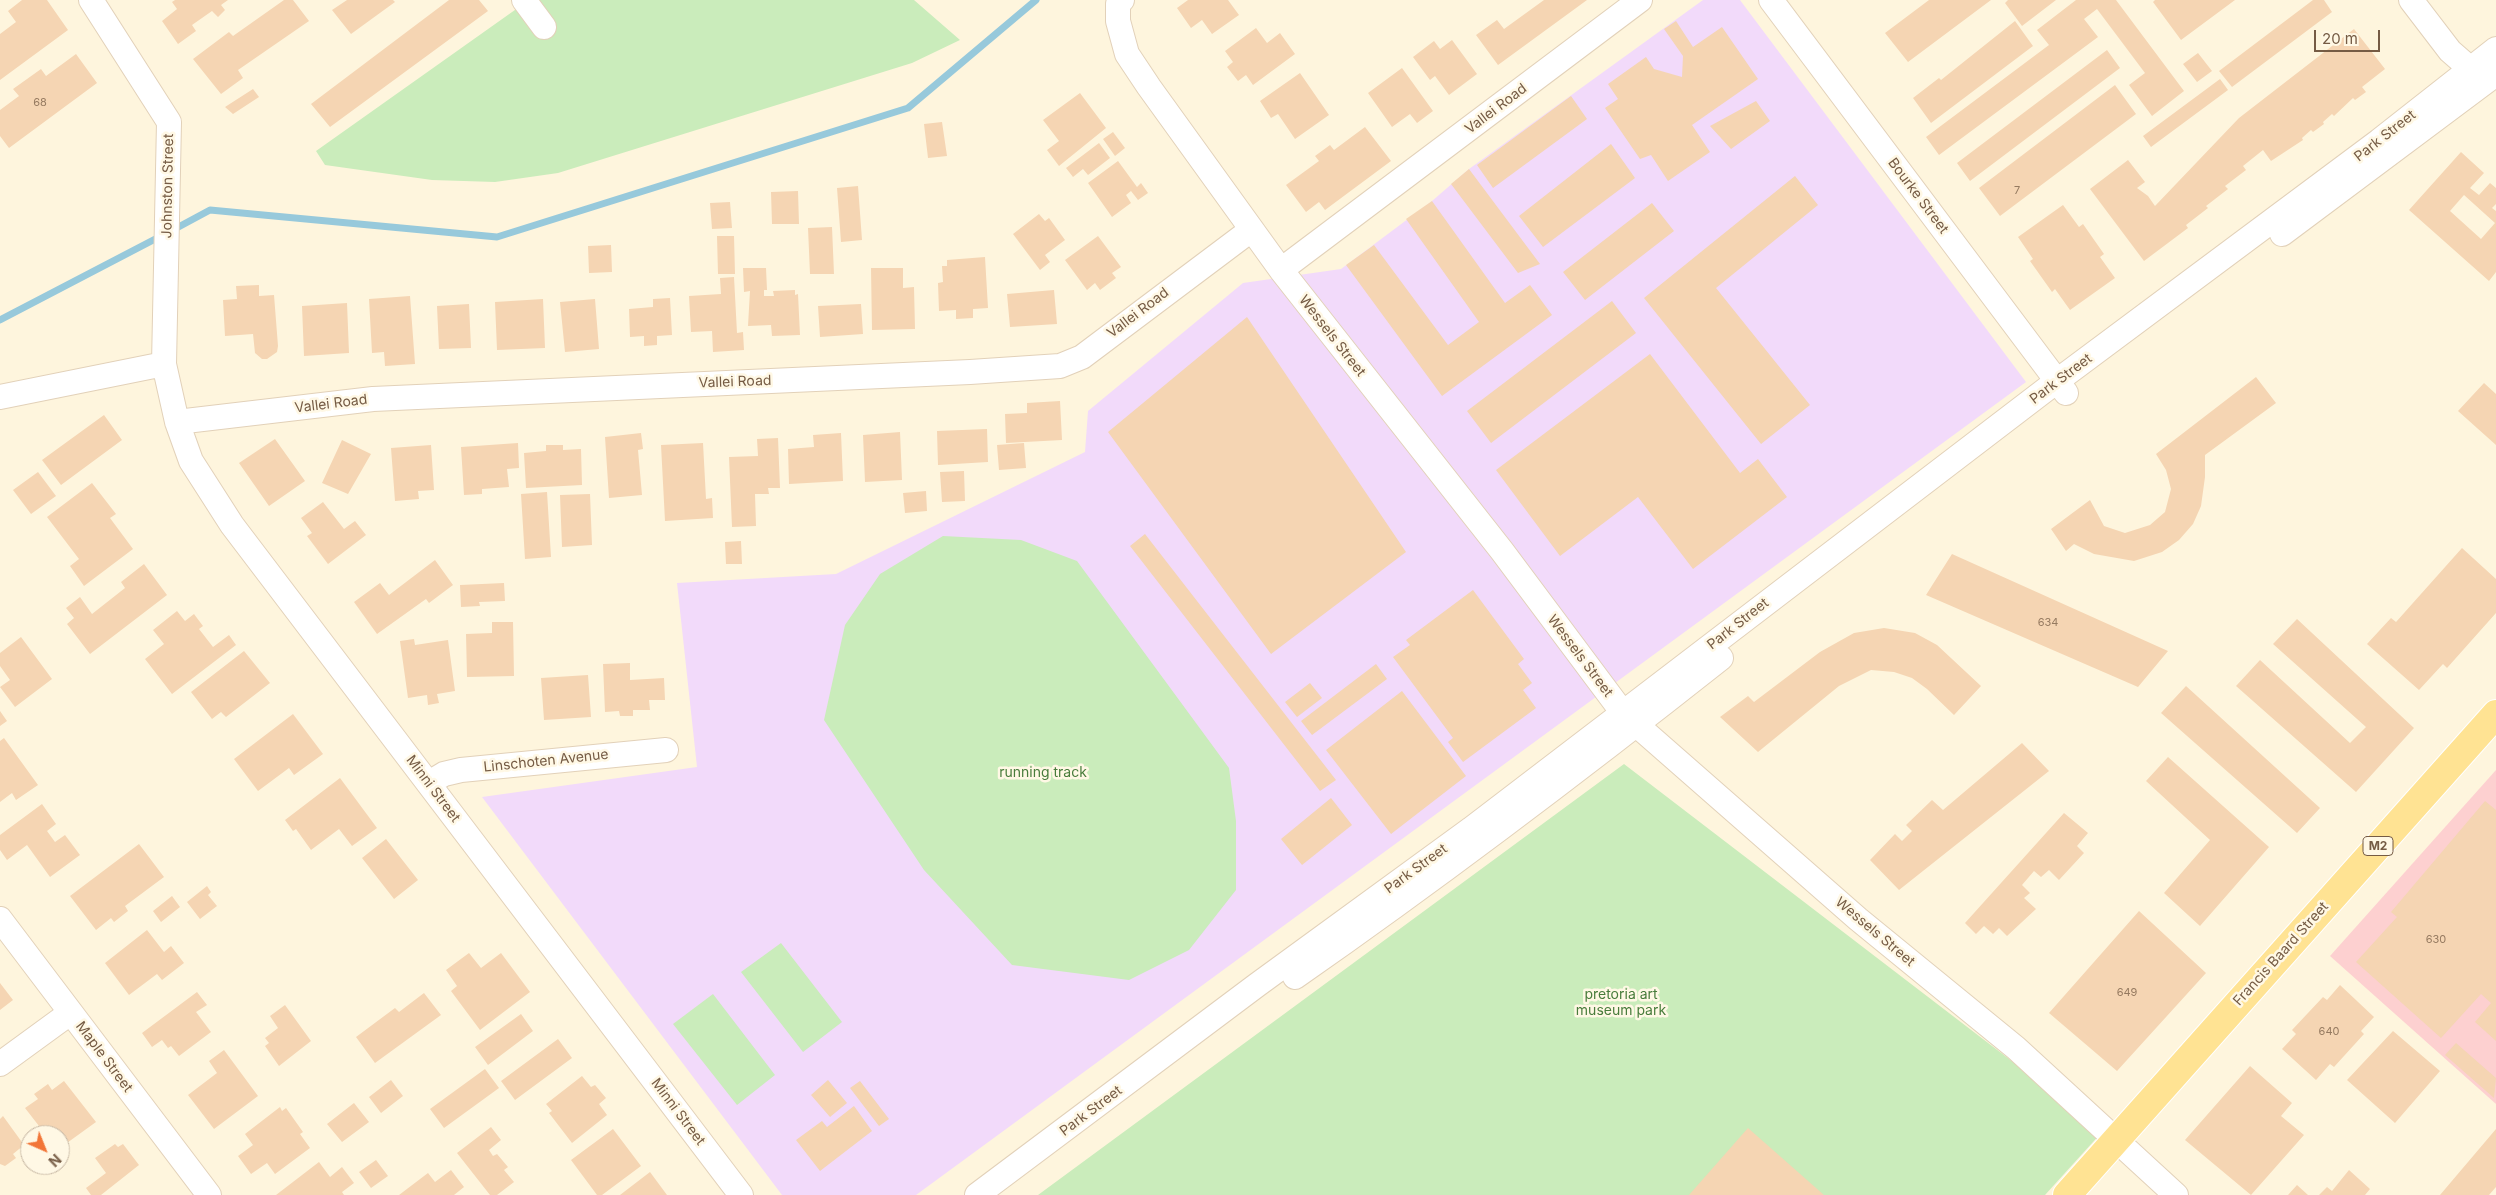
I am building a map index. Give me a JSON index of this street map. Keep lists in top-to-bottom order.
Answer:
{
  "streets": {
    "main road": ["M2", "Francis Baard Street"],
    "street": [
      "Vallei Road",
      "Park Street",
      "Johnston Street",
      "Bourke Street",
      "Wessels Street",
      "Linschoten Avenue",
      "Minni Street",
      "Maple Street"
    ]
  },
  "crossings": [
    ["Vallei Road", "Wessels Street"],
    ["Vallei Road", "Minni Street"],
    ["Park Street", "Bourke Street"],
    ["Park Street", "Wessels Street"],
    ["Johnston Street", "Minni Street"],
    ["Wessels Street", "Francis Baard Street"],
    ["Linschoten Avenue", "Minni Street"]
  ],
  "parks": ["running track", "pretoria art museum park"],
  "house_numbers": [
    "68",
    "7",
    "634",
    "630",
    "649",
    "640"
  ],
  "scale_bar": "20 m",
  "north": "bottom right"
}
